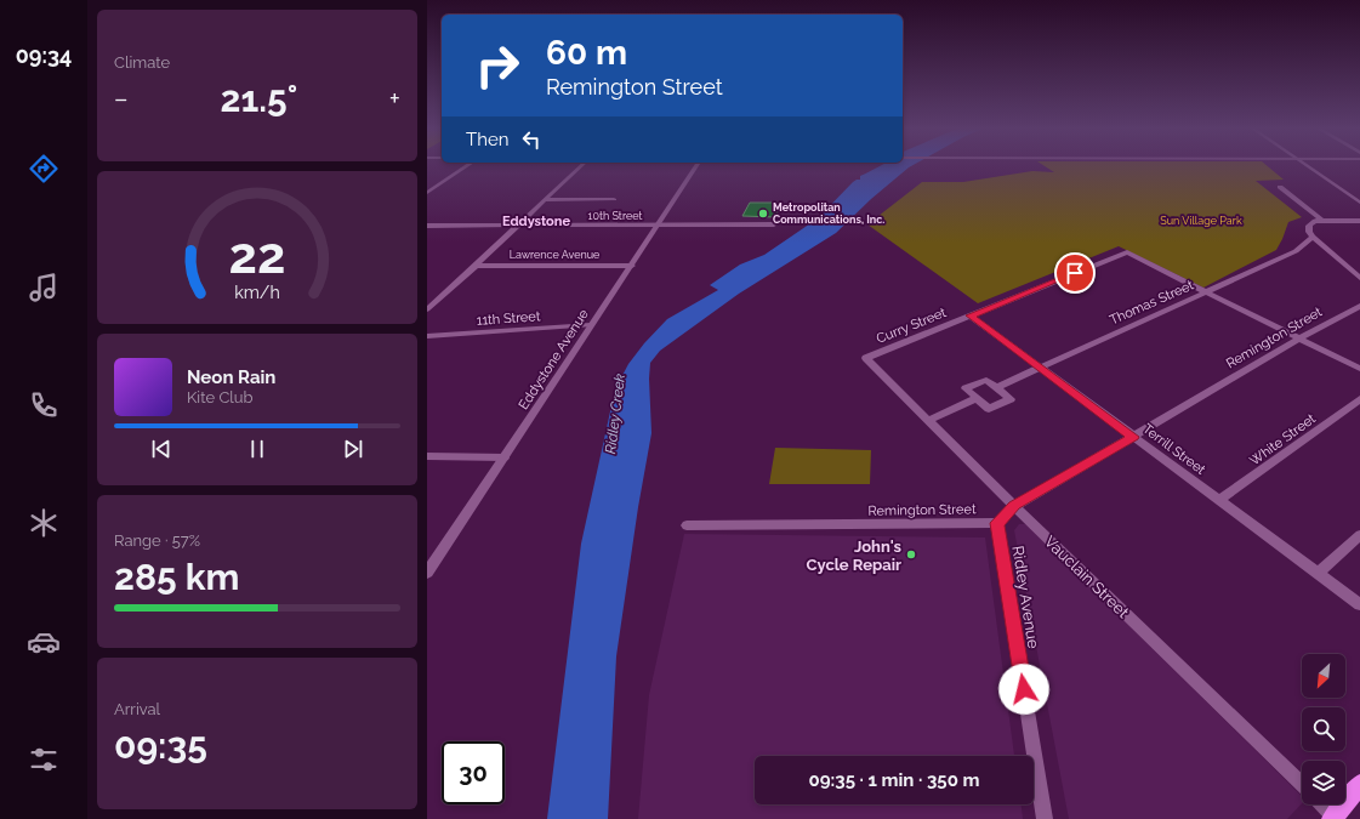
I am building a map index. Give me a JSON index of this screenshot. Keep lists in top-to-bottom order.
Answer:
{
  "streets": {
    "street": [
      "10th Street",
      "Lawrence Avenue",
      "Thomas Street",
      "11th Street",
      "Curry Street",
      "Remington Street",
      "Eddystone Avenue",
      "White Street",
      "Terrill Street",
      "Vauclain Street",
      "Ridley Avenue"
    ]
  },
  "crossings": [
    ["10th Street", "Eddystone Avenue"],
    ["Lawrence Avenue", "Eddystone Avenue"],
    ["Thomas Street", "Curry Street"],
    ["Thomas Street", "Terrill Street"],
    ["11th Street", "Eddystone Avenue"],
    ["Curry Street", "Terrill Street"],
    ["Curry Street", "Vauclain Street"],
    ["Remington Street", "Terrill Street"],
    ["Remington Street", "Vauclain Street"],
    ["Remington Street", "Ridley Avenue"],
    ["White Street", "Terrill Street"]
  ],
  "districts": ["Eddystone"],
  "water": ["Ridley Creek"],
  "parks": ["Sun Village Park"],
  "places": ["Metropolitan Communications, Inc.", "John's Cycle Repair"],
  "north": "bottom left",
  "page": {
    "tabs": "09:34",
    "tile": [
      "Climate",
      ["Range · 57%", "285 km"],
      ["Arrival", "09:35"]
    ],
    "turn": ["60 m", "Remington Street"],
    "heat": ["−", "21.5°", "+"],
    "then": "Then",
    "song": ["Neon Rain", "Kite Club"],
    "limit": "30",
    "trip": "09:35 · 1 min · 350 m",
    "gauge": ["22", "km/h"]
  }
}
